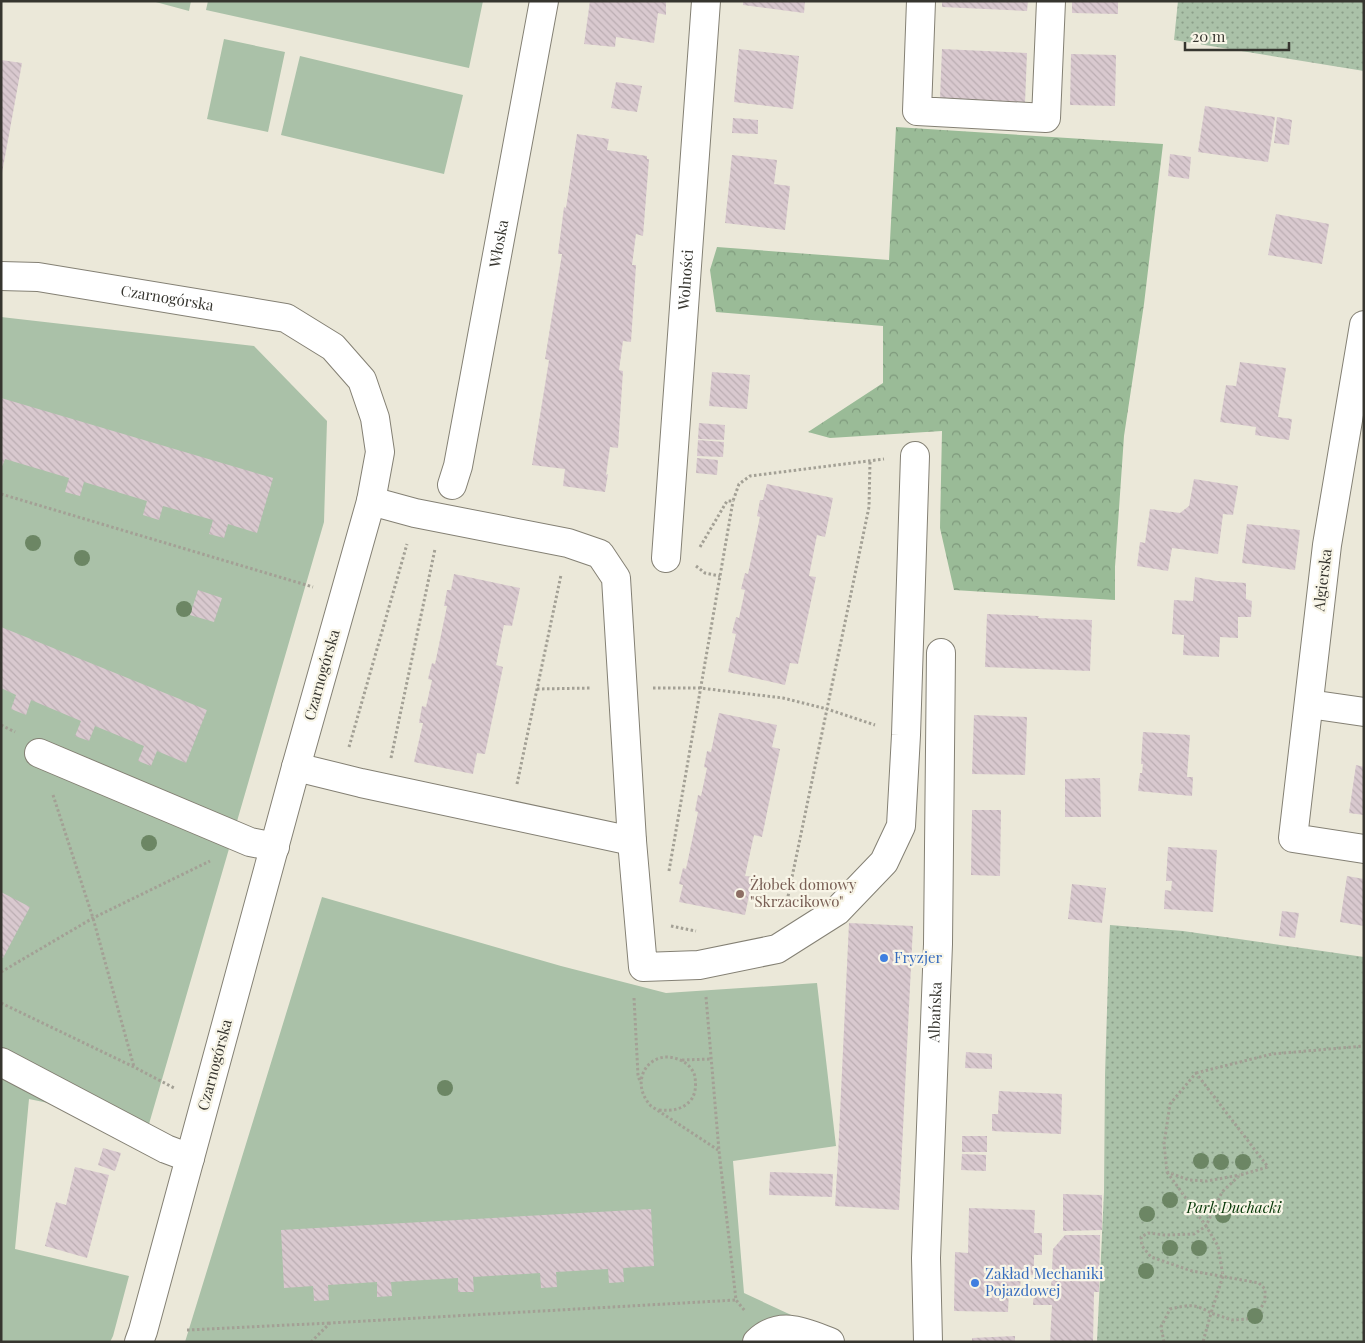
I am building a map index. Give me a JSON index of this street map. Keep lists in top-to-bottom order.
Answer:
{
  "streets": {
    "street": [
      "Włoska",
      "Wolności",
      "Czarnogórska",
      "Algierska",
      "Albańska"
    ]
  },
  "parks": ["Park Duchacki"],
  "places": ["Żłobek domowy \"Skrzacikowo\"", "Fryzjer", "Zakład Mechaniki Pojazdowej"],
  "scale_bar": "20 m"
}
